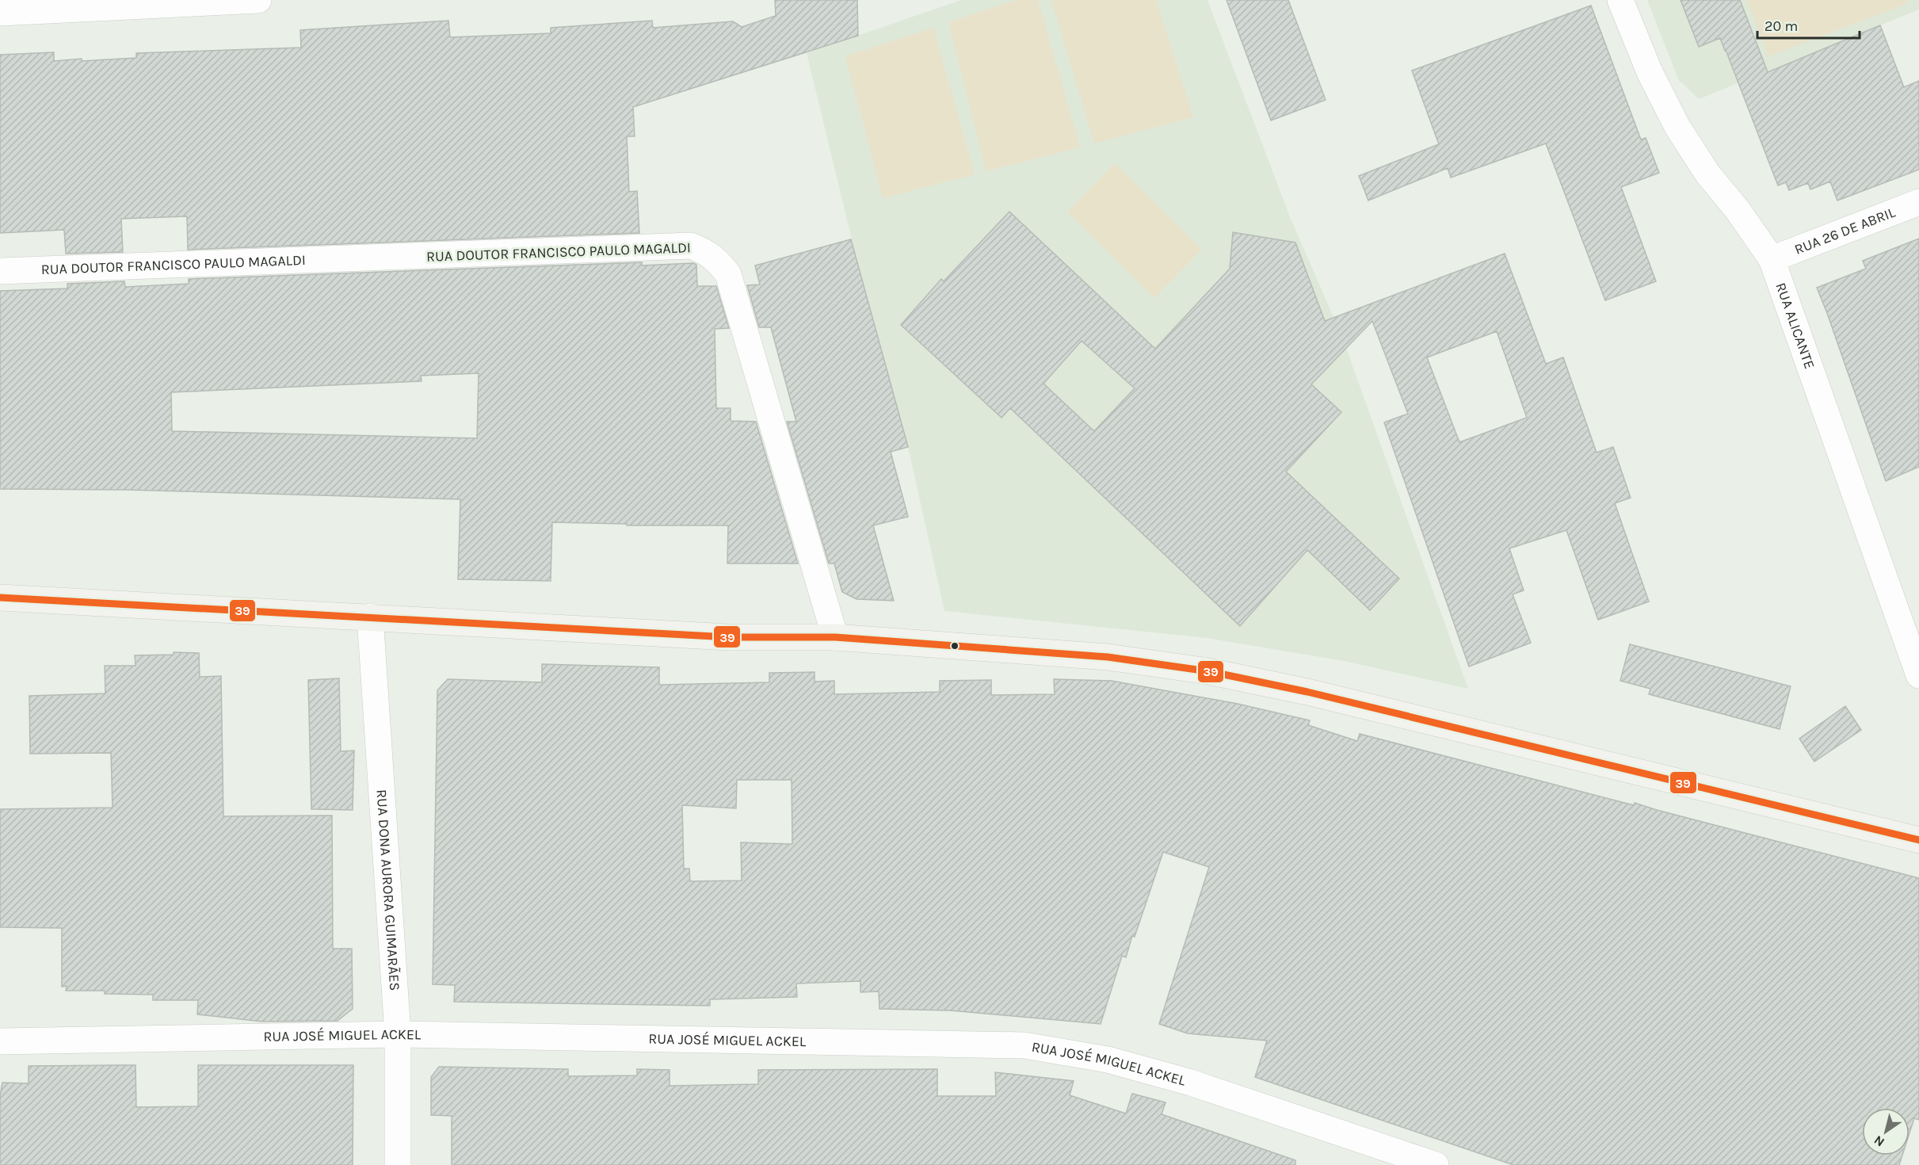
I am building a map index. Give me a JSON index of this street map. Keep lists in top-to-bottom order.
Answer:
{
  "streets": {
    "street": [
      "RUA 26 DE ABRIL",
      "RUA DOUTOR FRANCISCO PAULO MAGALDI",
      "RUA ALICANTE",
      "RUA DONA AURORA GUIMARÃES",
      "RUA JOSÉ MIGUEL ACKEL"
    ]
  },
  "crossings": [
    ["RUA 26 DE ABRIL", "RUA ALICANTE"],
    ["RUA DONA AURORA GUIMARÃES", "RUA JOSÉ MIGUEL ACKEL"]
  ],
  "lines": ["transit line 39"],
  "scale_bar": "20 m",
  "north": "bottom left"
}
